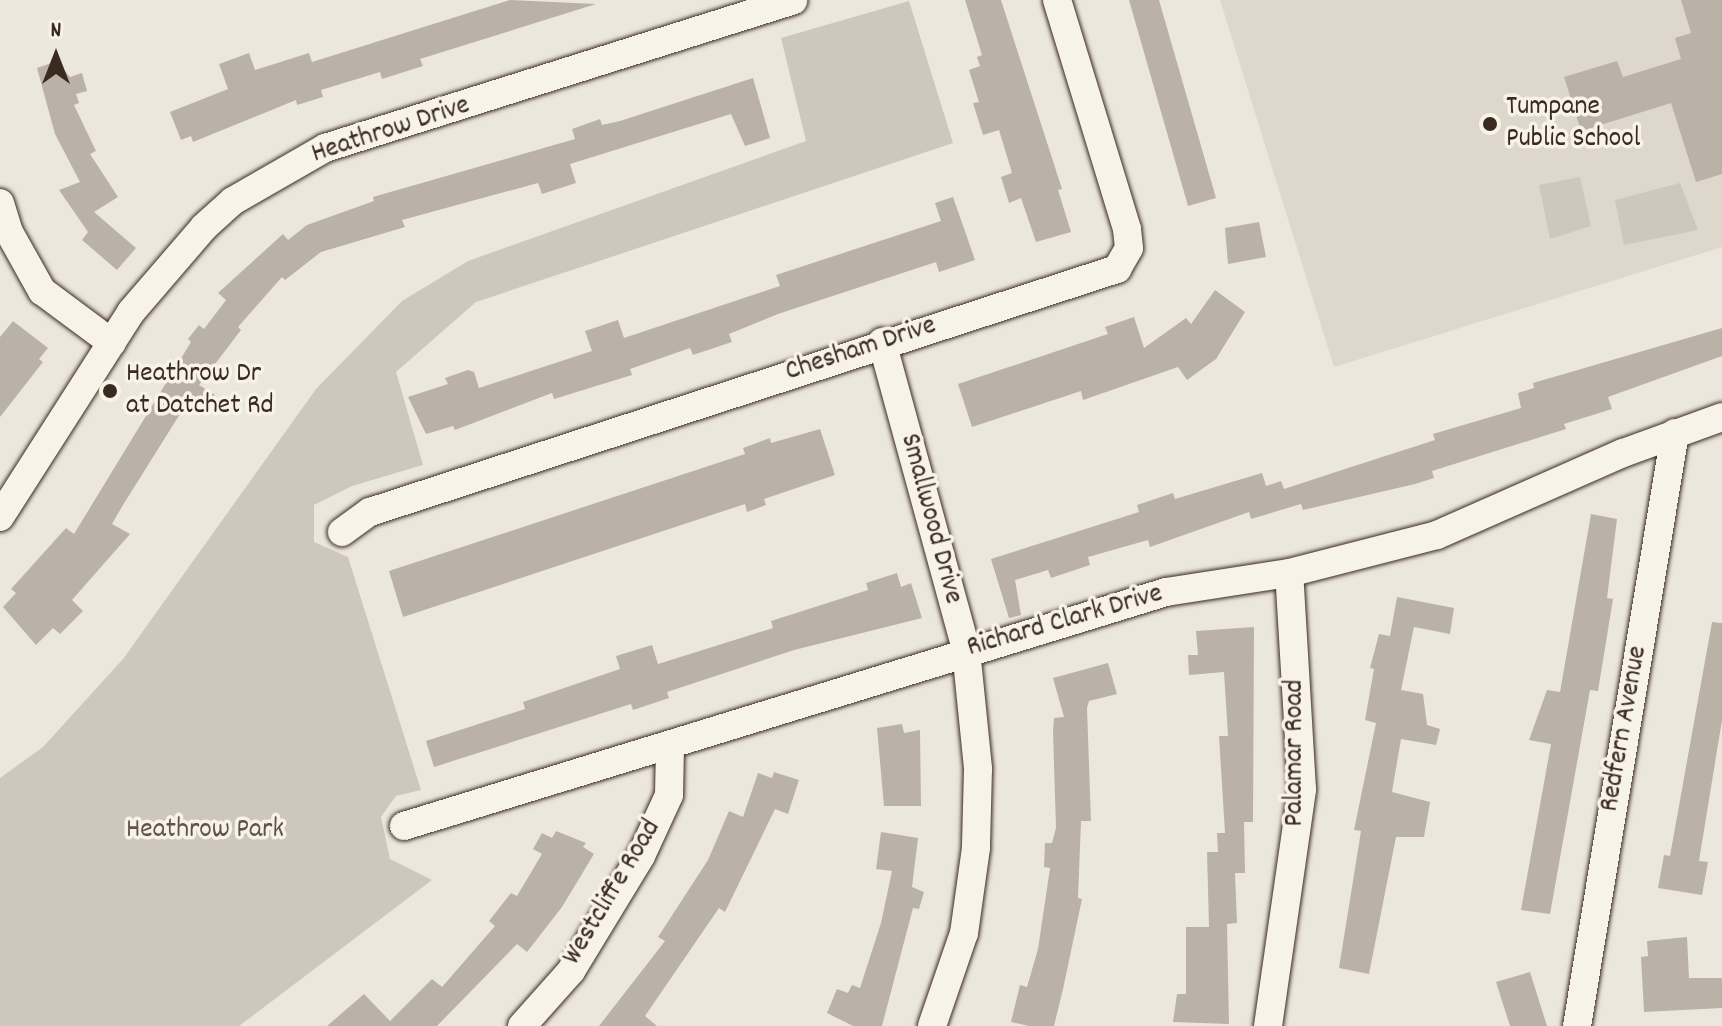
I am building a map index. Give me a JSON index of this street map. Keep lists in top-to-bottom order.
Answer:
{
  "streets": {
    "street": [
      "Heathrow Drive",
      "Chesham Drive",
      "Smallwood Drive",
      "Richard Clark Drive",
      "Redfern Avenue",
      "Palamar Road",
      "Westcliffe Road"
    ]
  },
  "crossings": [
    ["Chesham Drive", "Smallwood Drive"],
    ["Smallwood Drive", "Richard Clark Drive"],
    ["Richard Clark Drive", "Redfern Avenue"],
    ["Richard Clark Drive", "Palamar Road"],
    ["Richard Clark Drive", "Westcliffe Road"]
  ],
  "parks": ["Heathrow Park"],
  "places": ["Tumpane Public School", "Heathrow Dr at Datchet Rd"],
  "north": "top"
}
